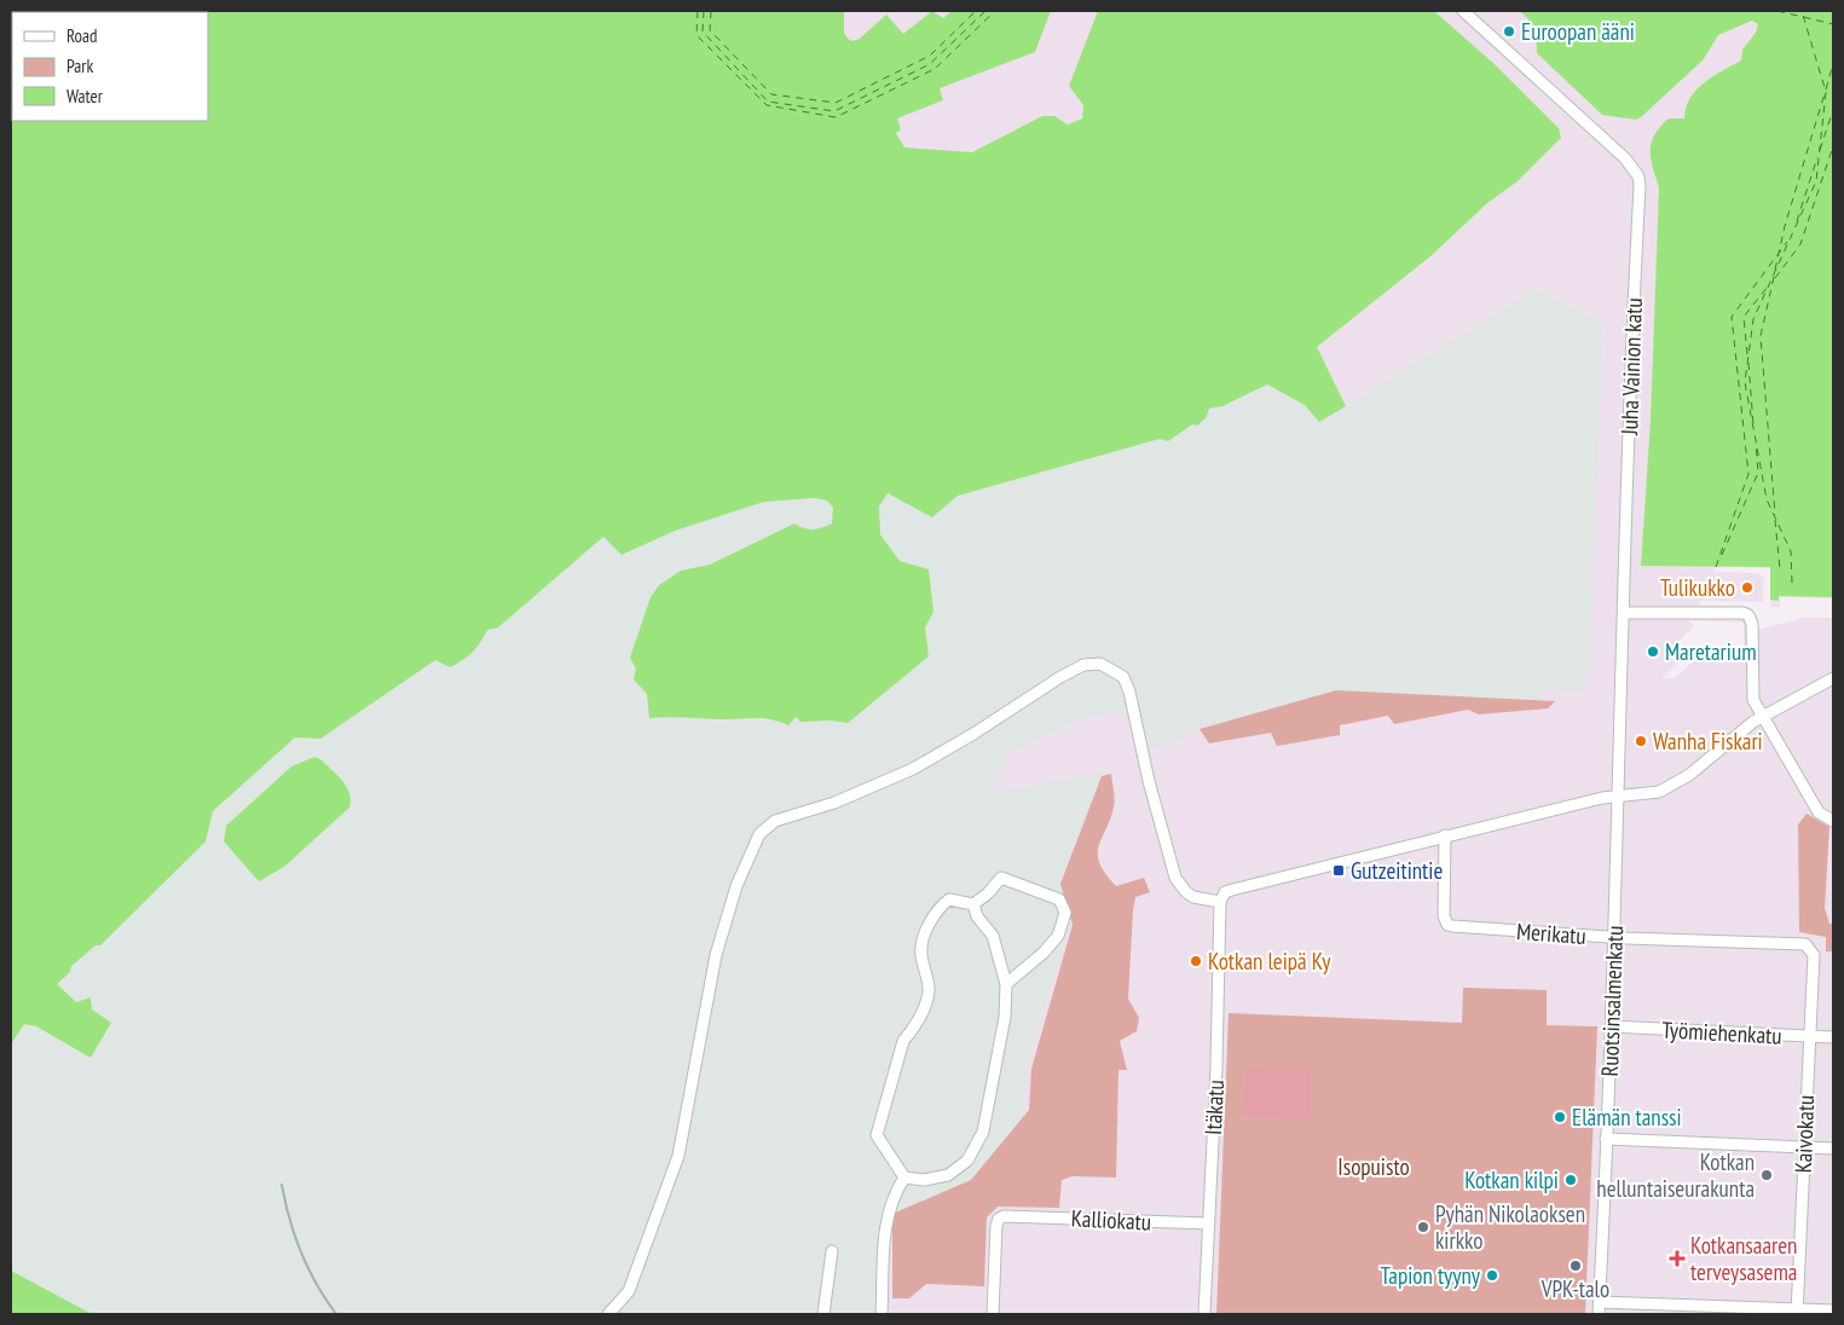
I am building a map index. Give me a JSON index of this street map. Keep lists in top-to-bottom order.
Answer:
{
  "streets": {
    "street": [
      "Juha Vainion katu",
      "Merikatu",
      "Ruotsinsalmenkatu",
      "Työmiehenkatu",
      "Itäkatu",
      "Kaivokatu",
      "Kalliokatu"
    ]
  },
  "crossings": [
    ["Juha Vainion katu", "Ruotsinsalmenkatu"],
    ["Merikatu", "Ruotsinsalmenkatu"],
    ["Merikatu", "Kaivokatu"],
    ["Ruotsinsalmenkatu", "Työmiehenkatu"],
    ["Työmiehenkatu", "Kaivokatu"],
    ["Itäkatu", "Kalliokatu"]
  ],
  "parks": ["Isopuisto"],
  "places": {
    "other": [
      "Euroopan ääni",
      "Tulikukko",
      "Maretarium",
      "Wanha Fiskari",
      "Kotkan leipä Ky",
      "Elämän tanssi",
      "Kotkan helluntaiseurakunta",
      "Kotkan kilpi",
      "Pyhän Nikolaoksen kirkko",
      "VPK-talo",
      "Tapion tyyny"
    ],
    "transit": ["Gutzeitintie"],
    "health": ["Kotkansaaren terveysasema"]
  },
  "legend": ["Road", "Park", "Water"]
}
